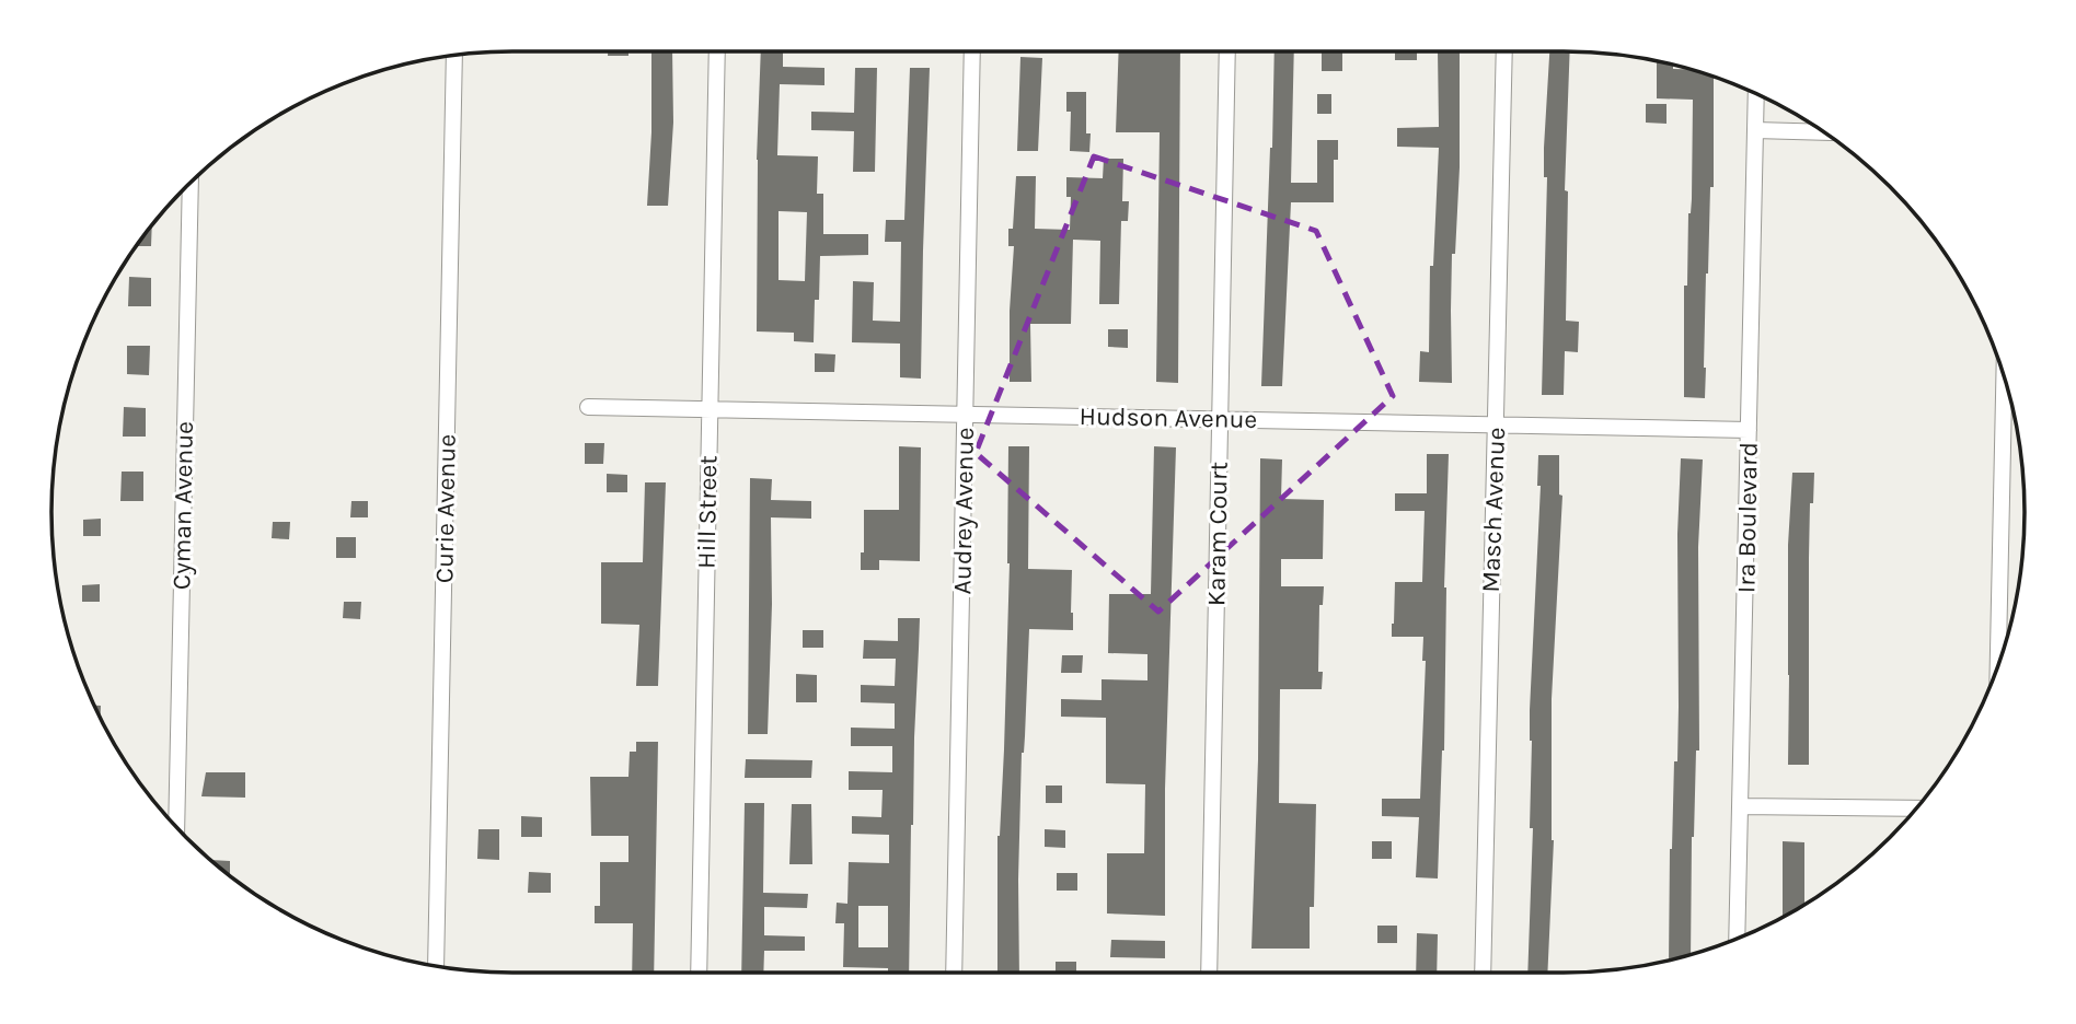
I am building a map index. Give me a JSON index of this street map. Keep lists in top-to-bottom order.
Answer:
{
  "streets": {
    "street": [
      "Hudson Avenue",
      "Cyman Avenue",
      "Curie Avenue",
      "Masch Avenue",
      "Audrey Avenue",
      "Hill Street",
      "Ira Boulevard",
      "Karam Court"
    ]
  },
  "crossings": [
    ["Hudson Avenue", "Masch Avenue"],
    ["Hudson Avenue", "Audrey Avenue"],
    ["Hudson Avenue", "Hill Street"],
    ["Hudson Avenue", "Ira Boulevard"],
    ["Hudson Avenue", "Karam Court"]
  ]
}
